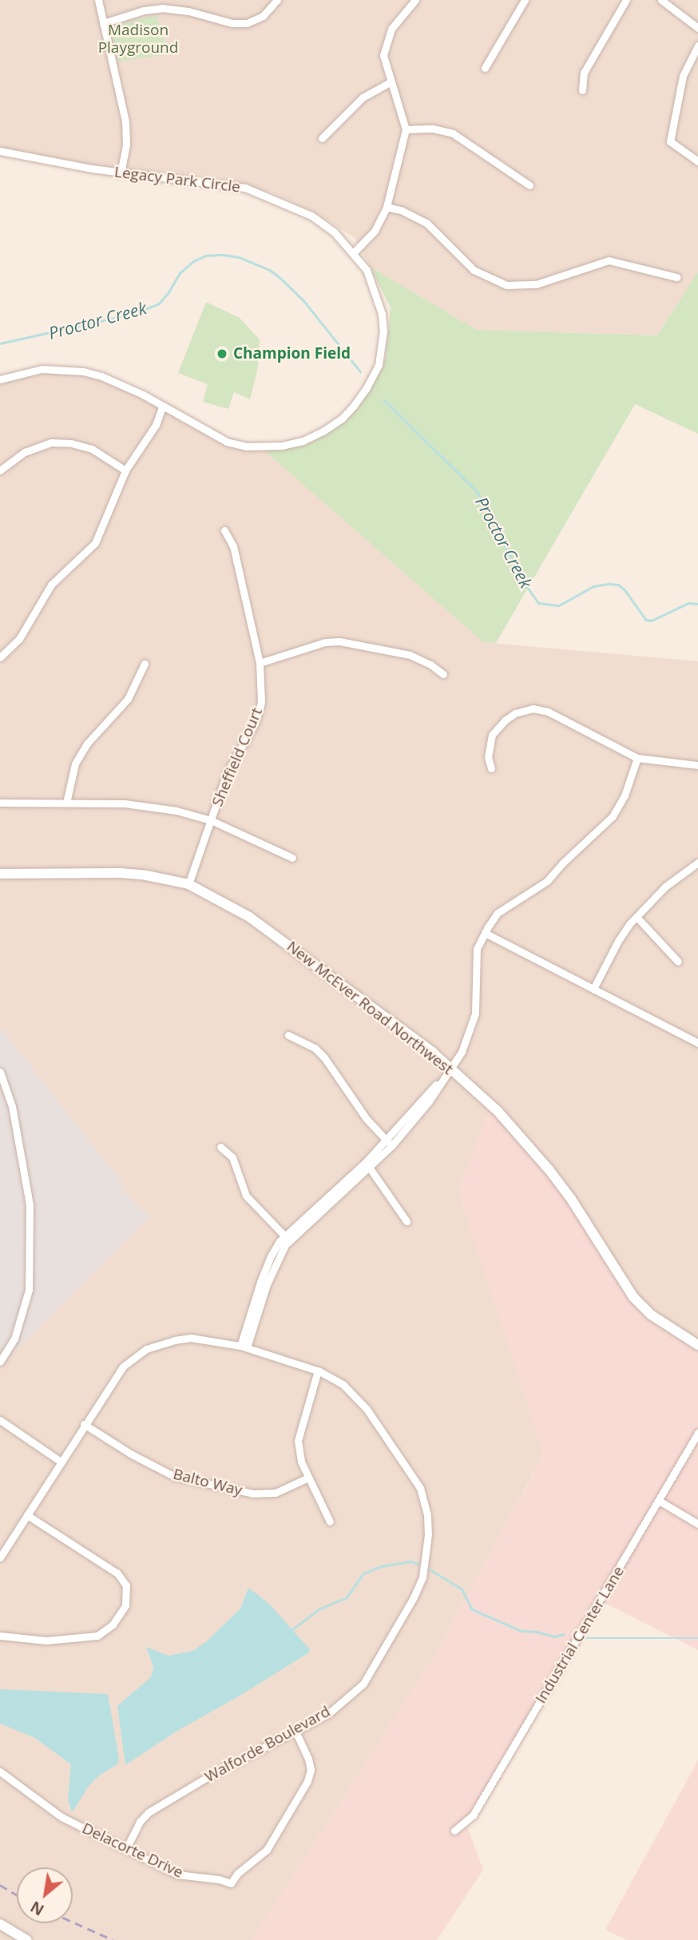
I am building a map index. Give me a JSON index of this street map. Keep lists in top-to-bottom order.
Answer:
{
  "streets": {
    "street": [
      "Legacy Park Circle",
      "Sheffield Court",
      "New McEver Road Northwest",
      "Balto Way",
      "Industrial Center Lane",
      "Walforde Boulevard",
      "Delacorte Drive"
    ]
  },
  "crossings": [
    ["Sheffield Court", "New McEver Road Northwest"],
    ["Balto Way", "Walforde Boulevard"],
    ["Walforde Boulevard", "Delacorte Drive"]
  ],
  "water": ["Proctor Creek"],
  "parks": ["Madison Playground"],
  "places": ["Champion Field"],
  "north": "bottom left"
}
